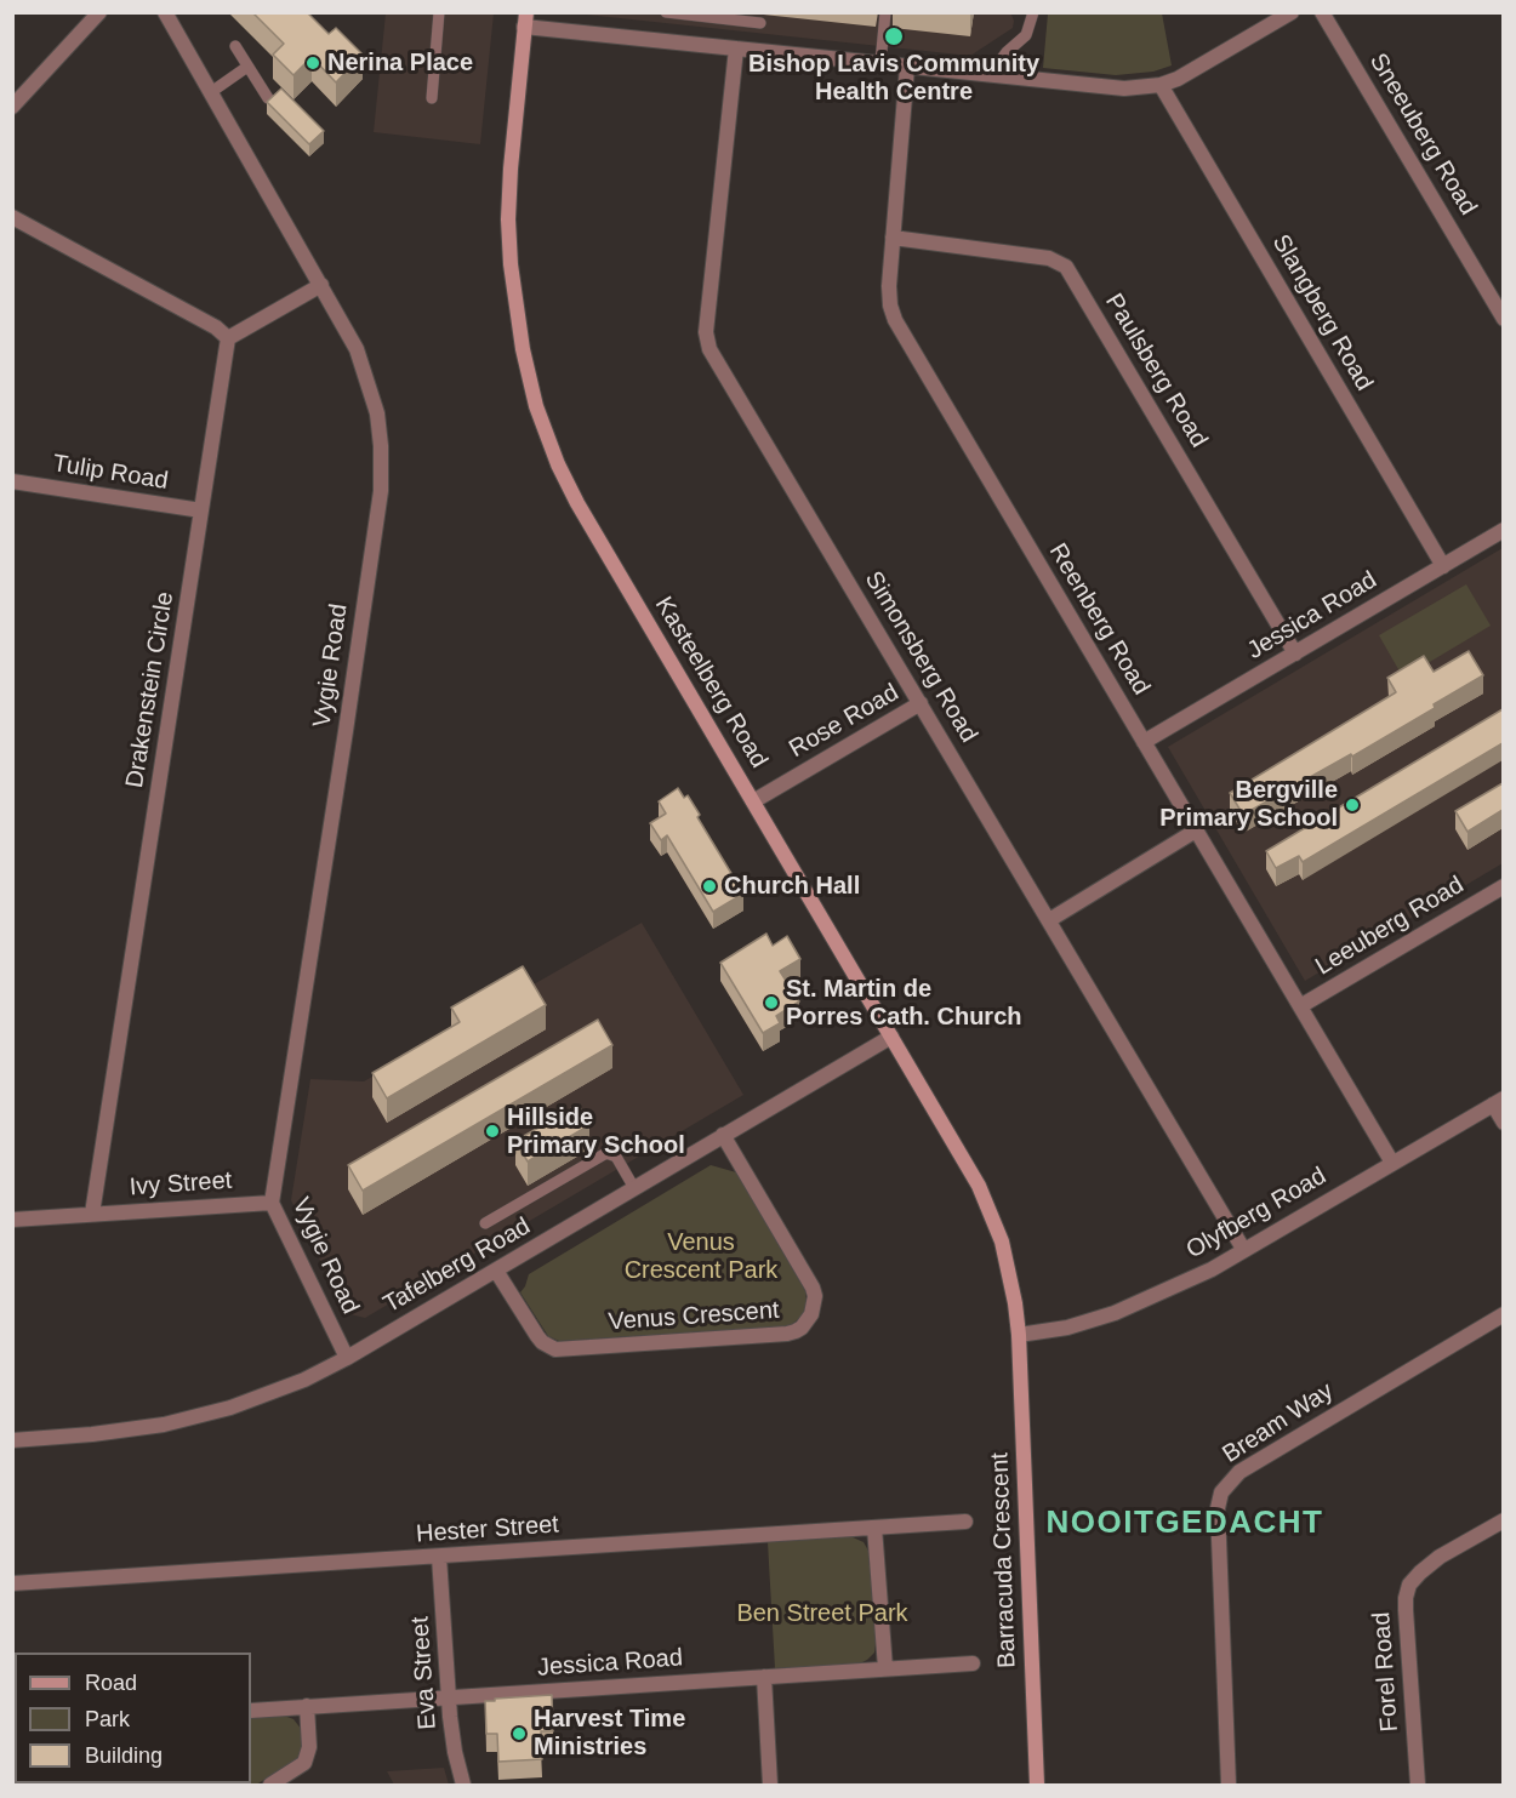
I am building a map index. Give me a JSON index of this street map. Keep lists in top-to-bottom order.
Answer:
{
  "streets": {
    "street": [
      "Sneeuberg Road",
      "Slangberg Road",
      "Paulsberg Road",
      "Tulip Road",
      "Jessica Road",
      "Reenberg Road",
      "Simonsberg Road",
      "Vygie Road",
      "Kasteelberg Road",
      "Drakenstein Circle",
      "Rose Road",
      "Leeuberg Road",
      "Ivy Street",
      "Olyfberg Road",
      "Tafelberg Road",
      "Venus Crescent",
      "Bream Way",
      "Hester Street",
      "Barracuda Crescent",
      "Forel Road",
      "Eva Street"
    ]
  },
  "crossings": [
    ["Slangberg Road", "Jessica Road"],
    ["Paulsberg Road", "Jessica Road"],
    ["Paulsberg Road", "Reenberg Road"],
    ["Tulip Road", "Drakenstein Circle"],
    ["Jessica Road", "Reenberg Road"],
    ["Jessica Road", "Eva Street"],
    ["Reenberg Road", "Leeuberg Road"],
    ["Reenberg Road", "Olyfberg Road"],
    ["Simonsberg Road", "Rose Road"],
    ["Simonsberg Road", "Olyfberg Road"],
    ["Vygie Road", "Ivy Street"],
    ["Vygie Road", "Tafelberg Road"],
    ["Kasteelberg Road", "Rose Road"],
    ["Kasteelberg Road", "Olyfberg Road"],
    ["Kasteelberg Road", "Tafelberg Road"],
    ["Kasteelberg Road", "Barracuda Crescent"],
    ["Drakenstein Circle", "Ivy Street"],
    ["Olyfberg Road", "Barracuda Crescent"],
    ["Tafelberg Road", "Venus Crescent"],
    ["Hester Street", "Eva Street"]
  ],
  "districts": ["NOOITGEDACHT"],
  "parks": ["Venus Crescent Park", "Ben Street Park"],
  "places": [
    "Bishop Lavis Community Health Centre",
    "Nerina Place",
    "Bergville Primary School",
    "Church Hall",
    "St. Martin de Porres Cath. Church",
    "Hillside Primary School",
    "Harvest Time Ministries"
  ],
  "legend": ["Road", "Park", "Building"]
}
